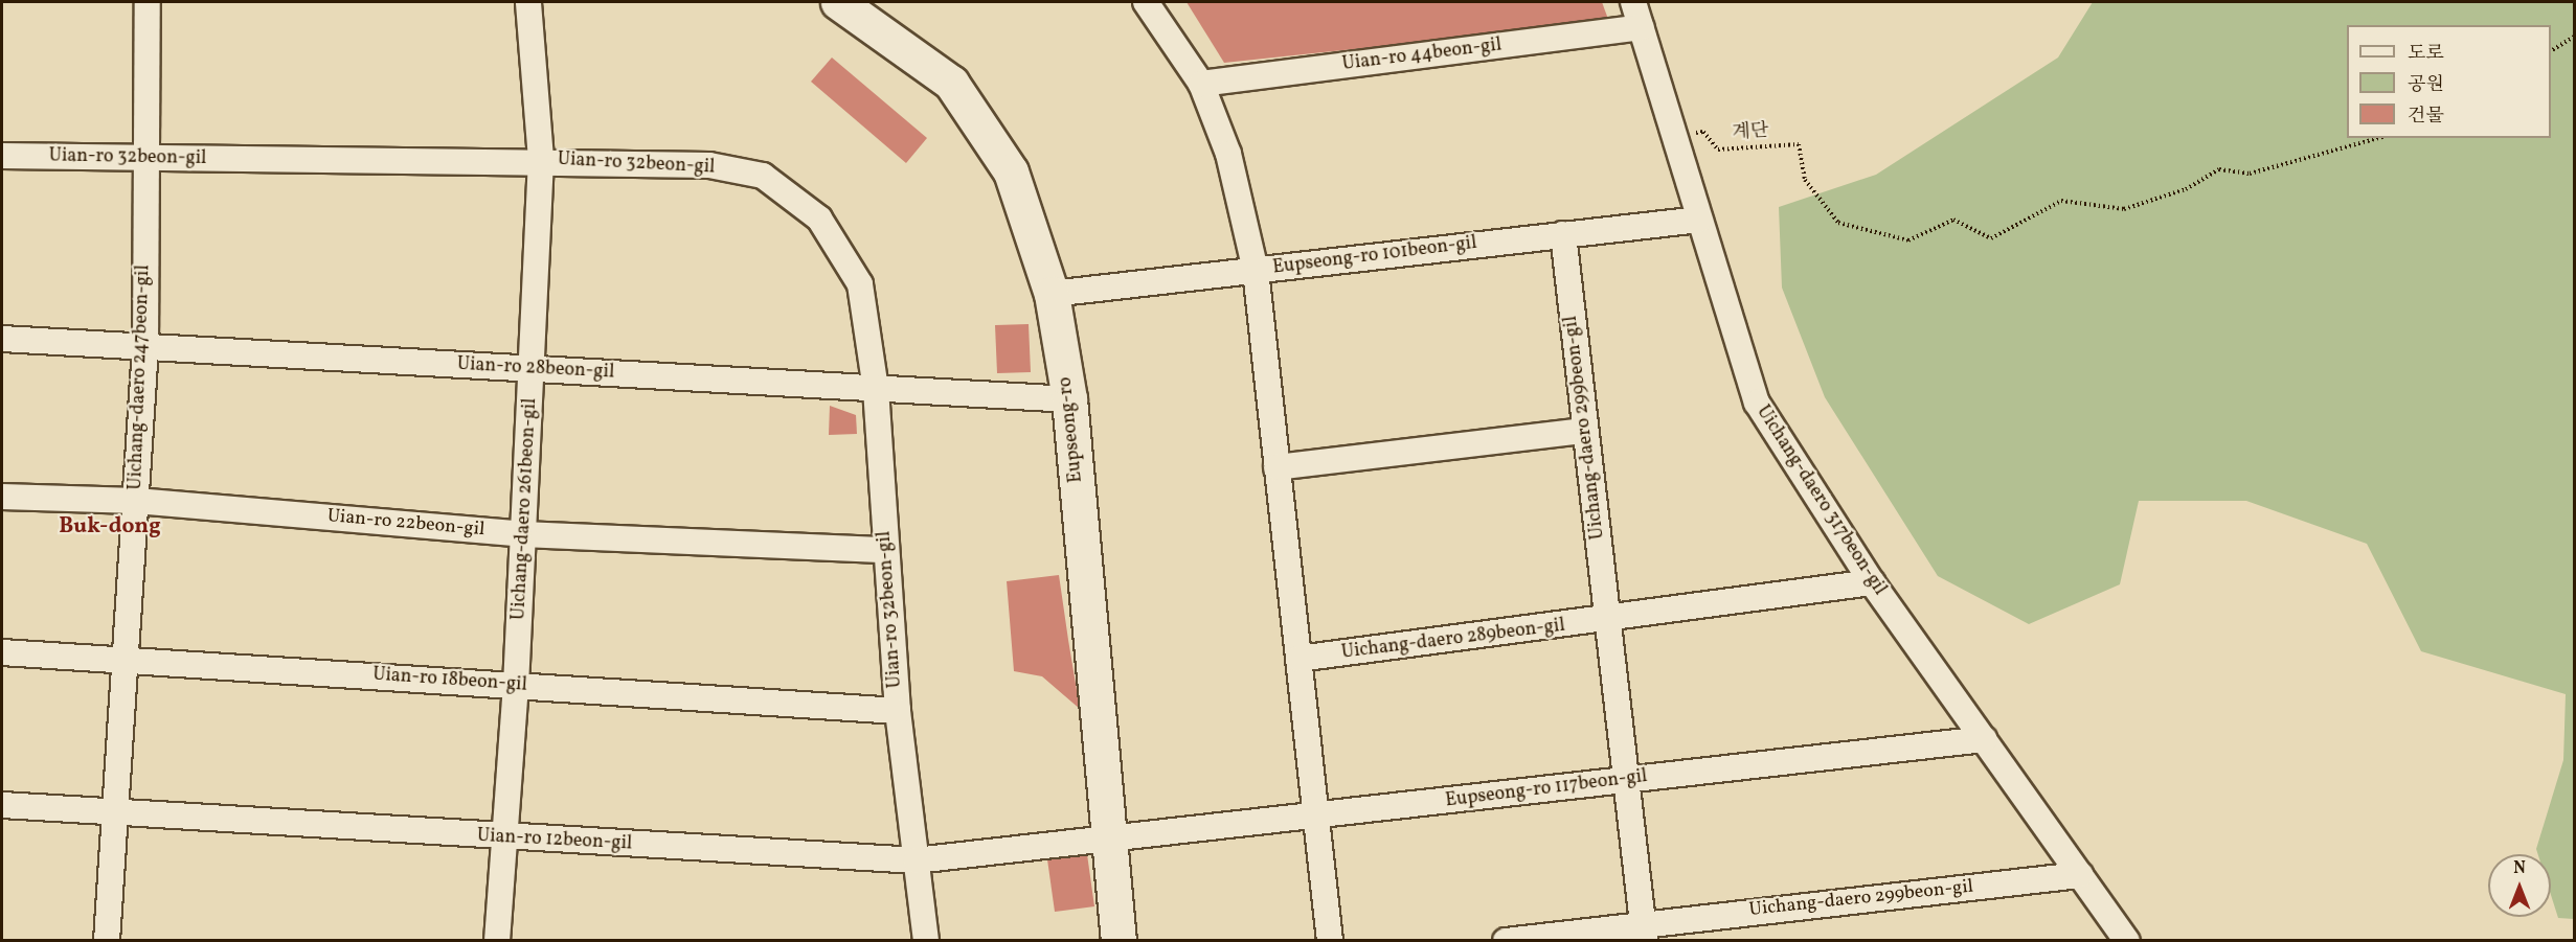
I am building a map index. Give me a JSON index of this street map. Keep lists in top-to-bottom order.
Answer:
{
  "streets": {
    "main road": ["Eupseong-ro"],
    "street": [
      "Uian-ro 44beon-gil",
      "Uian-ro 32beon-gil",
      "Eupseong-ro 101beon-gil",
      "Uian-ro 28beon-gil",
      "Uichang-daero 247beon-gil",
      "Uichang-daero 299beon-gil",
      "Uichang-daero 317beon-gil",
      "Uichang-daero 261beon-gil",
      "Uian-ro 22beon-gil",
      "Uichang-daero 289beon-gil",
      "Uian-ro 18beon-gil",
      "Eupseong-ro 117beon-gil",
      "Uian-ro 12beon-gil"
    ],
    "path": ["계단"]
  },
  "crossings": [
    ["Uian-ro 44beon-gil", "Uichang-daero 317beon-gil"],
    ["계단", "Uichang-daero 317beon-gil"],
    ["Uian-ro 32beon-gil", "Uian-ro 28beon-gil"],
    ["Uian-ro 32beon-gil", "Uichang-daero 247beon-gil"],
    ["Uian-ro 32beon-gil", "Uichang-daero 261beon-gil"],
    ["Uian-ro 32beon-gil", "Uian-ro 22beon-gil"],
    ["Uian-ro 32beon-gil", "Uian-ro 18beon-gil"],
    ["Uian-ro 32beon-gil", "Uian-ro 12beon-gil"],
    ["Eupseong-ro 101beon-gil", "Uichang-daero 299beon-gil"],
    ["Eupseong-ro 101beon-gil", "Eupseong-ro"],
    ["Eupseong-ro 101beon-gil", "Uichang-daero 317beon-gil"],
    ["Uian-ro 28beon-gil", "Uichang-daero 247beon-gil"],
    ["Uian-ro 28beon-gil", "Eupseong-ro"],
    ["Uian-ro 28beon-gil", "Uichang-daero 261beon-gil"],
    ["Uichang-daero 247beon-gil", "Uian-ro 22beon-gil"],
    ["Uichang-daero 247beon-gil", "Uian-ro 18beon-gil"],
    ["Uichang-daero 247beon-gil", "Uian-ro 12beon-gil"],
    ["Uichang-daero 299beon-gil", "Uichang-daero 317beon-gil"],
    ["Uichang-daero 299beon-gil", "Uichang-daero 289beon-gil"],
    ["Uichang-daero 299beon-gil", "Eupseong-ro 117beon-gil"],
    ["Eupseong-ro", "Eupseong-ro 117beon-gil"],
    ["Eupseong-ro", "Uian-ro 12beon-gil"],
    ["Uichang-daero 317beon-gil", "Eupseong-ro 117beon-gil"],
    ["Uichang-daero 261beon-gil", "Uian-ro 22beon-gil"],
    ["Uichang-daero 261beon-gil", "Uian-ro 18beon-gil"],
    ["Uichang-daero 261beon-gil", "Uian-ro 12beon-gil"],
    ["Eupseong-ro 117beon-gil", "Uian-ro 12beon-gil"]
  ],
  "districts": ["Buk-dong"],
  "legend": ["도로", "공원", "건물"],
  "north": "top"
}
